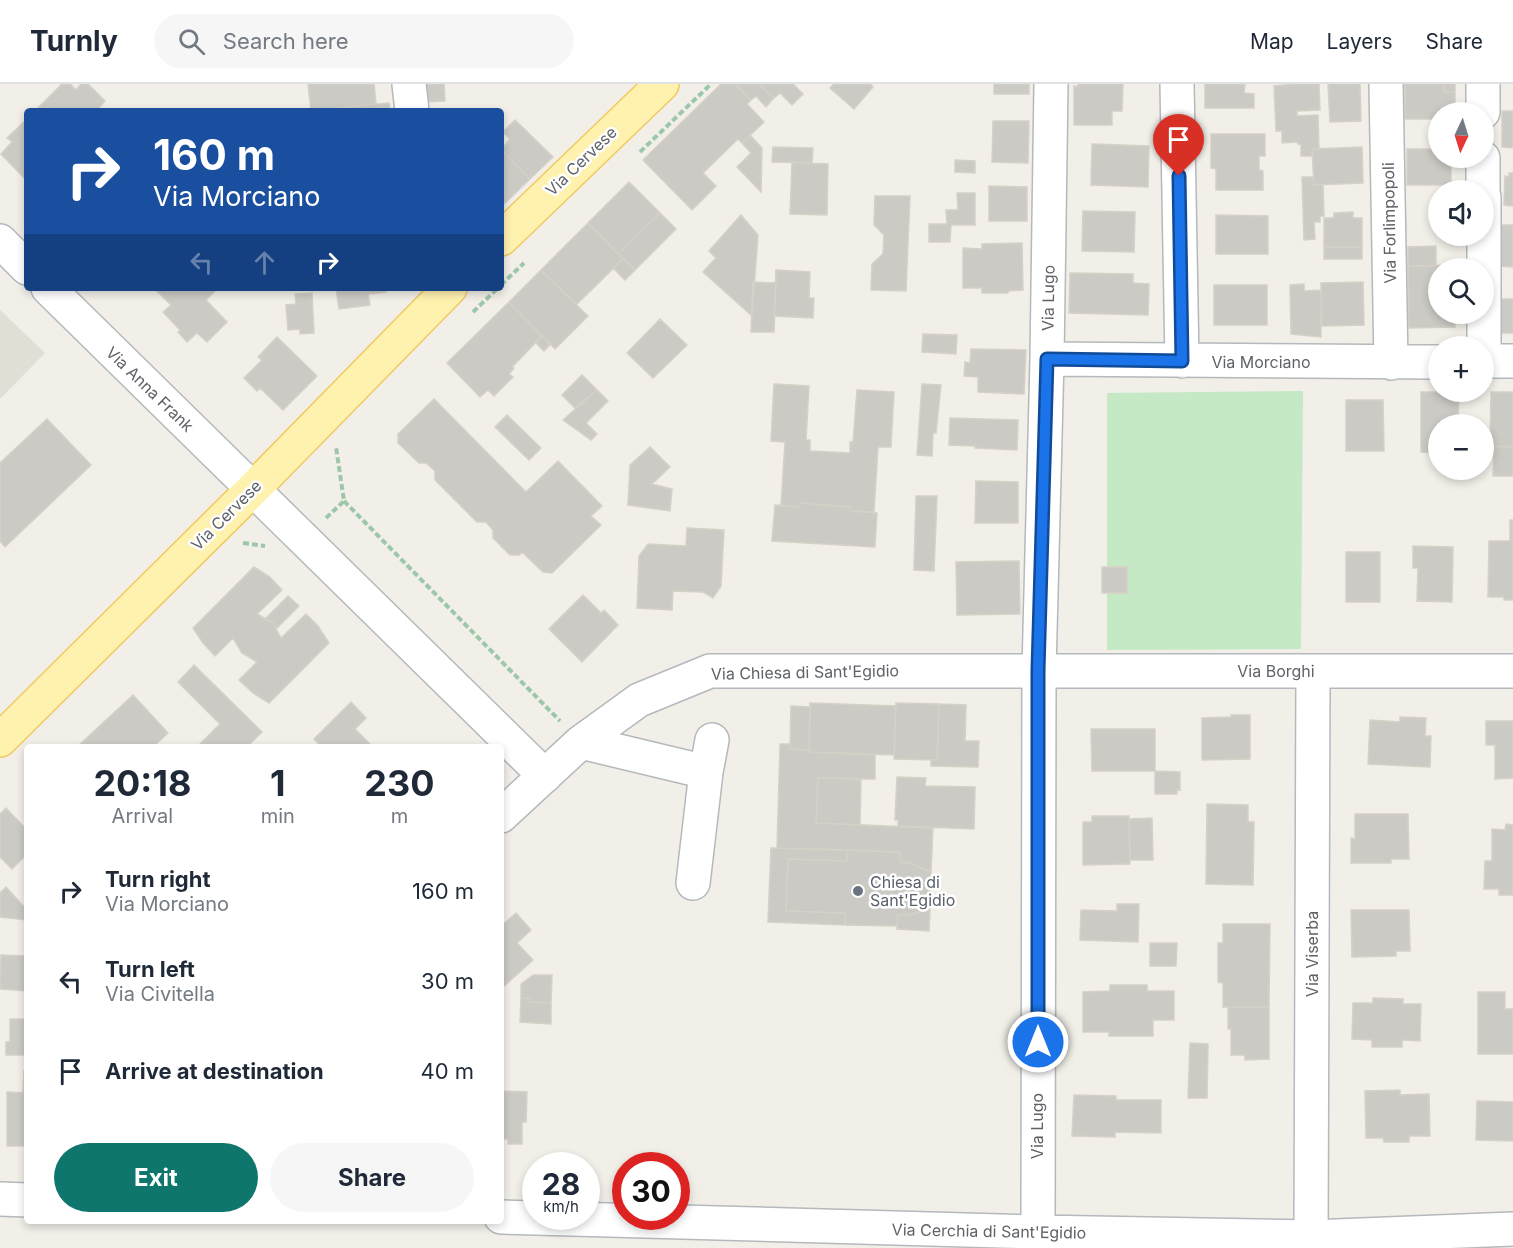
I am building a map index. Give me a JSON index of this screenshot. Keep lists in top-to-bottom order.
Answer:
{
  "streets": {
    "main road": ["Via Cervese"],
    "street": [
      "Via Forlimpopoli",
      "Via Lugo",
      "Via Morciano",
      "Via Anna Frank",
      "Via Borghi",
      "Via Chiesa di Sant'Egidio",
      "Via Viserba",
      "Via Cerchia di Sant'Egidio"
    ]
  },
  "crossings": [
    ["Via Cervese", "Via Anna Frank"],
    ["Via Forlimpopoli", "Via Morciano"],
    ["Via Lugo", "Via Morciano"],
    ["Via Lugo", "Via Borghi"],
    ["Via Lugo", "Via Chiesa di Sant'Egidio"],
    ["Via Lugo", "Via Cerchia di Sant'Egidio"],
    ["Via Borghi", "Via Chiesa di Sant'Egidio"],
    ["Via Borghi", "Via Viserba"],
    ["Via Viserba", "Via Cerchia di Sant'Egidio"]
  ],
  "places": ["Chiesa di Sant'Egidio"],
  "north": "bottom",
  "page": {
    "header": "Turnly",
    "search": "Search here",
    "nav": ["Map", "Layers", "Share"],
    "map_buttons": ["+", "−"],
    "turn": ["160 m", "Via Morciano"],
    "eta": [
      "20:18",
      "Arrival",
      "1",
      "min",
      "230",
      "m"
    ],
    "list": [
      {
        "name": "Turn right",
        "note": "Via Morciano",
        "value": "160 m"
      },
      {
        "name": "Turn left",
        "note": "Via Civitella",
        "value": "30 m"
      },
      {
        "name": "Arrive at destination",
        "value": "40 m"
      }
    ],
    "buttons": ["Exit", "Share"],
    "speed": "28 km/h",
    "limit": "30"
  }
}
